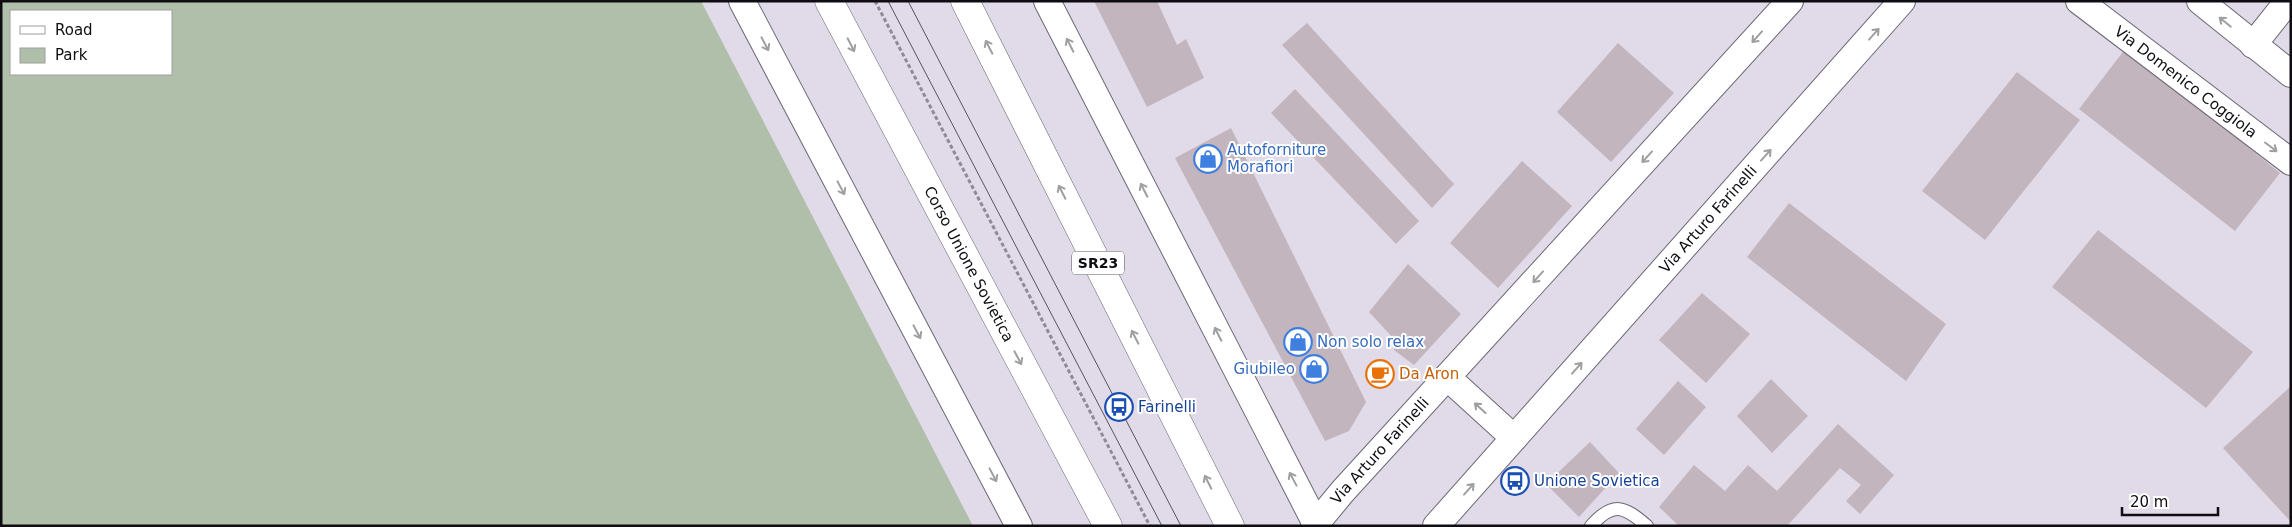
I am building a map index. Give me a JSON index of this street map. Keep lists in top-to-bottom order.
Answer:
{
  "streets": {
    "main road": ["SR23", "Corso Unione Sovietica"],
    "street": ["Via Domenico Coggiola", "Via Arturo Farinelli"]
  },
  "places": {
    "shop": ["Autoforniture Morafiori", "Non solo relax", "Giubileo"],
    "cafe": ["Da Aron"],
    "bus stop": ["Farinelli", "Unione Sovietica"]
  },
  "legend": ["Road", "Park"],
  "scale_bar": "20 m"
}
